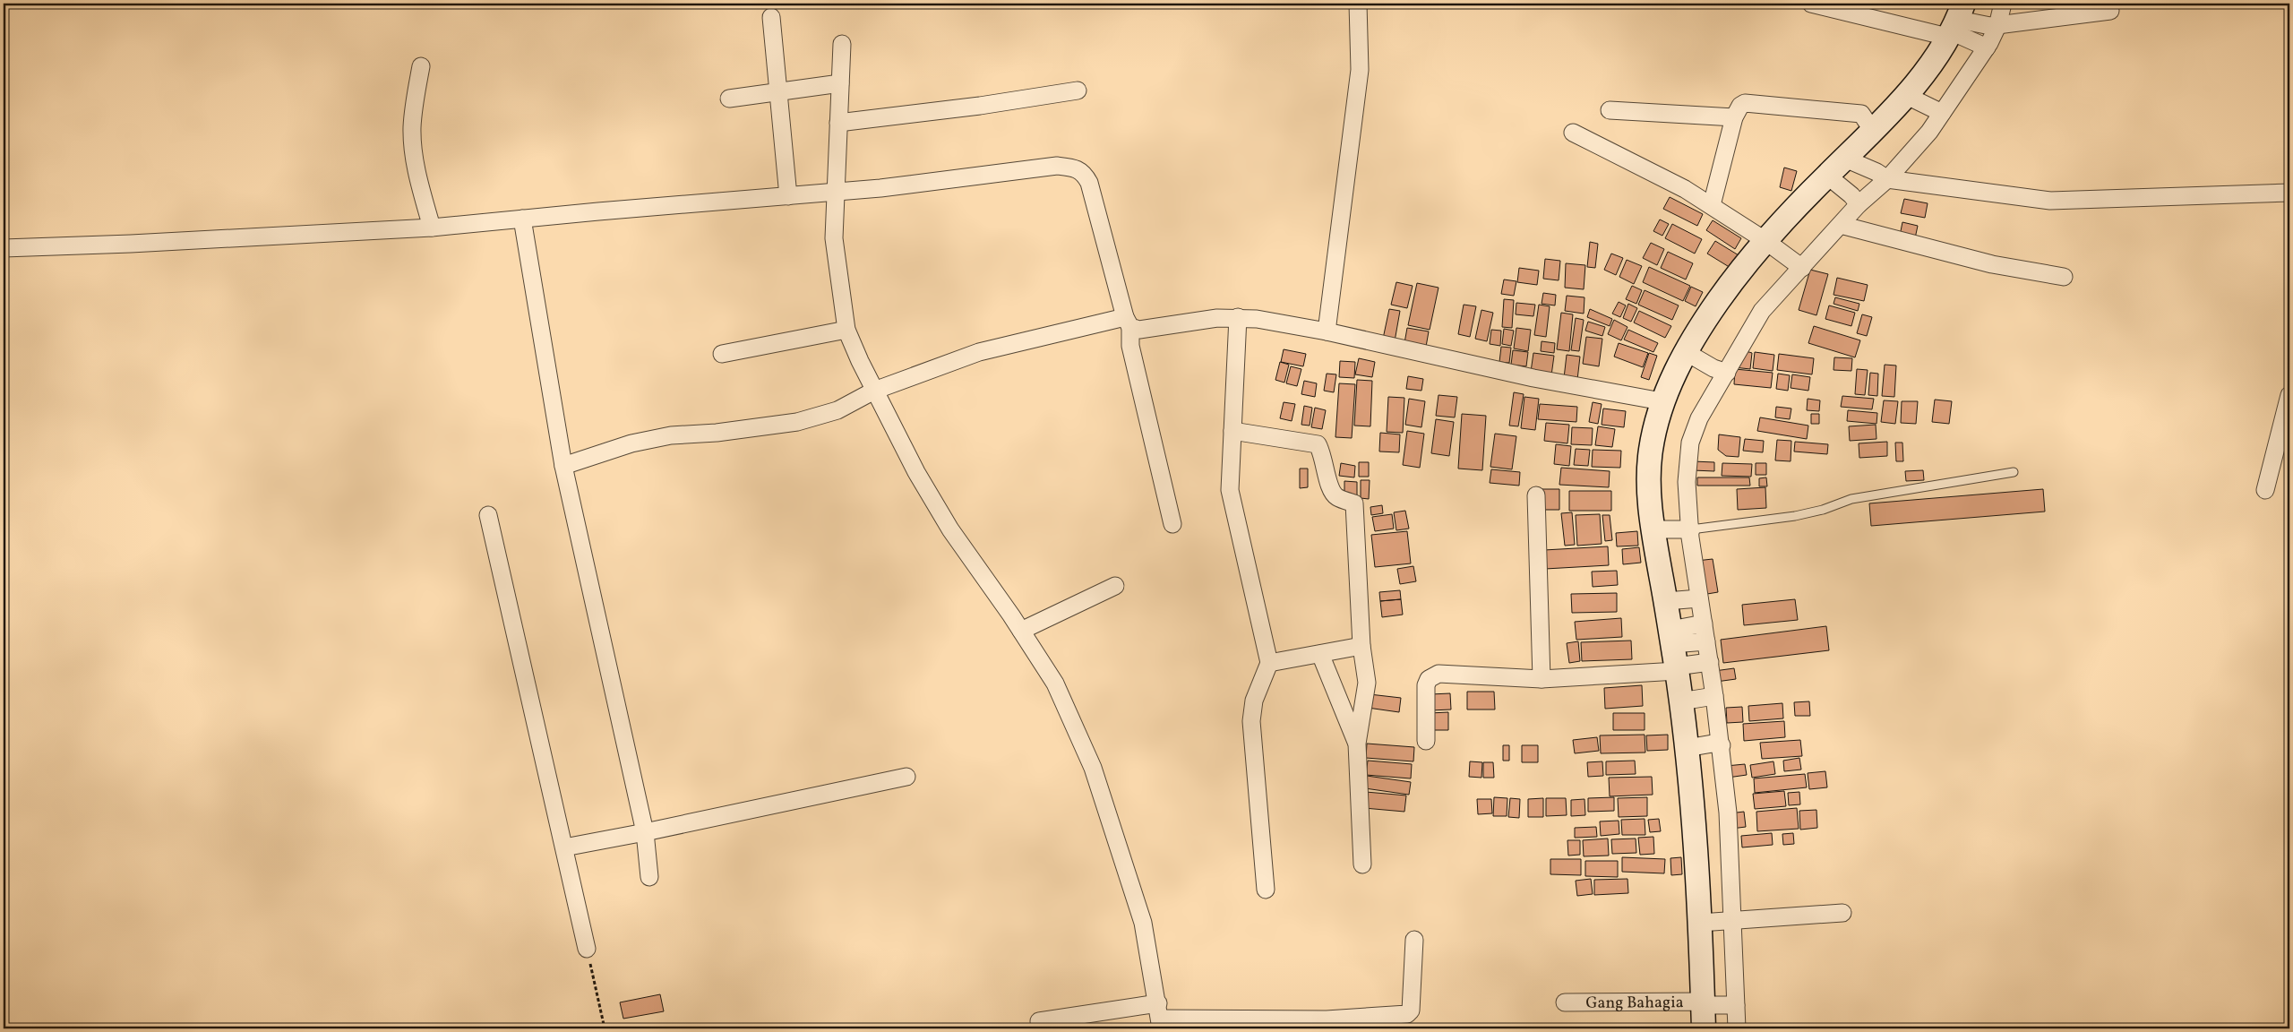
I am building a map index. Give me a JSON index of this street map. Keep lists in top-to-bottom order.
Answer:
{
  "streets": {
    "street": ["Gang Bahagia"]
  }
}
